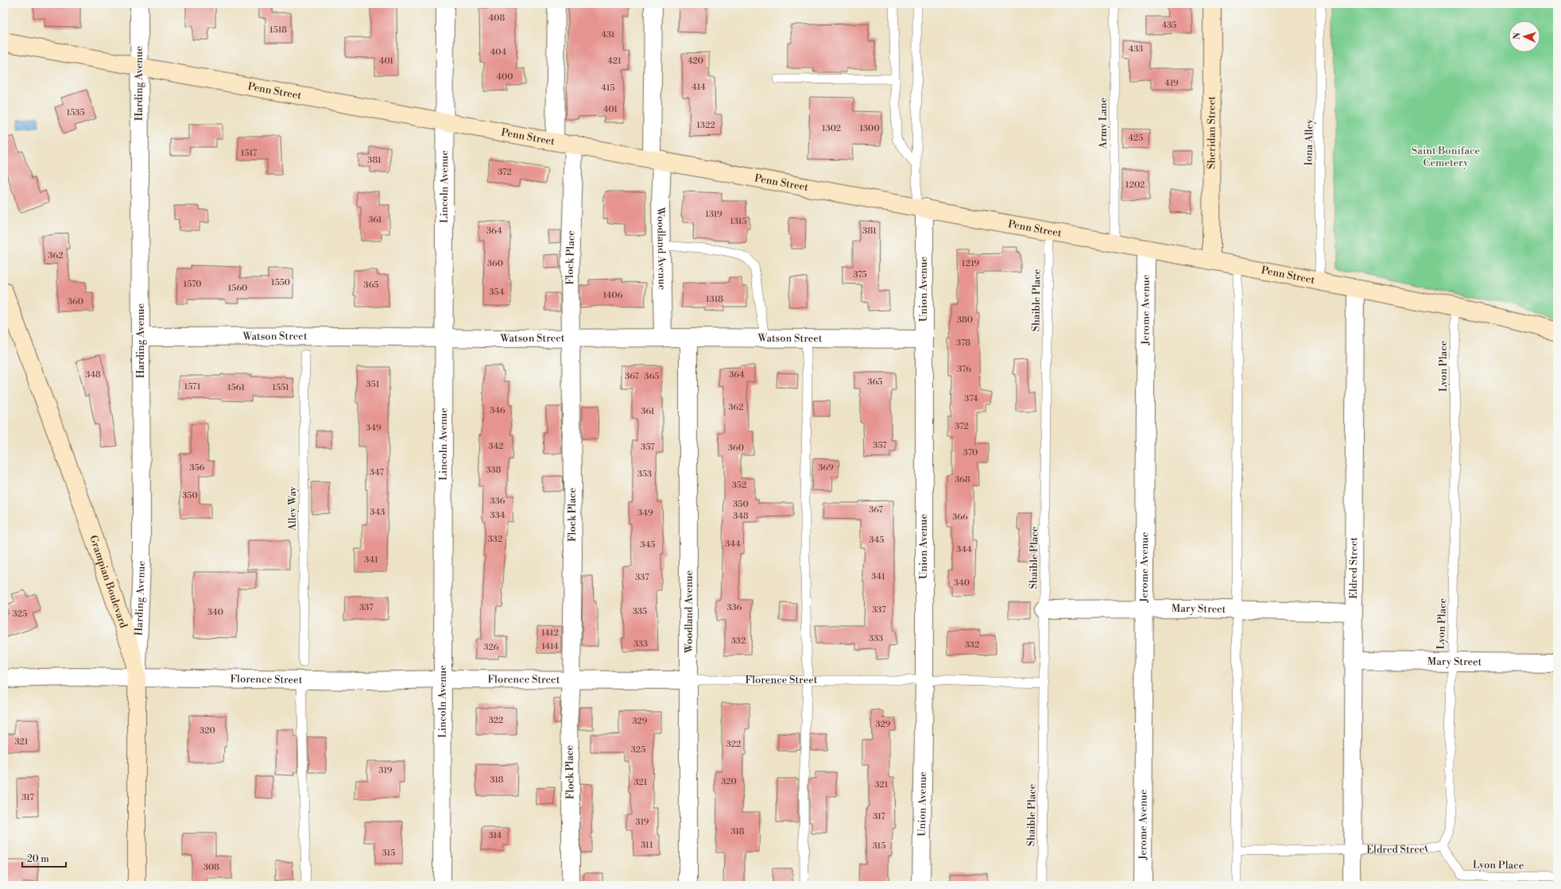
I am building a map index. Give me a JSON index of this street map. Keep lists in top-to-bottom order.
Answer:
{
  "streets": {
    "street": [
      "Harding Avenue",
      "Penn Street",
      "Sheridan Street",
      "Lincoln Avenue",
      "Woodland Avenue",
      "Flock Place",
      "Union Avenue",
      "Jerome Avenue",
      "Watson Street",
      "Eldred Street",
      "Grampian Boulevard",
      "Mary Street",
      "Florence Street"
    ],
    "lane": [
      "Army Lane",
      "Iona Alley",
      "Shaible Place",
      "Lyon Place",
      "Alley Way"
    ]
  },
  "crossings": [
    ["Harding Avenue", "Penn Street"],
    ["Harding Avenue", "Watson Street"],
    ["Harding Avenue", "Grampian Boulevard"],
    ["Harding Avenue", "Florence Street"],
    ["Penn Street", "Army Lane"],
    ["Penn Street", "Sheridan Street"],
    ["Penn Street", "Iona Alley"],
    ["Penn Street", "Lincoln Avenue"],
    ["Penn Street", "Woodland Avenue"],
    ["Penn Street", "Flock Place"],
    ["Penn Street", "Union Avenue"],
    ["Penn Street", "Shaible Place"],
    ["Penn Street", "Jerome Avenue"],
    ["Penn Street", "Lyon Place"],
    ["Penn Street", "Eldred Street"],
    ["Lincoln Avenue", "Watson Street"],
    ["Lincoln Avenue", "Florence Street"],
    ["Woodland Avenue", "Watson Street"],
    ["Woodland Avenue", "Florence Street"],
    ["Flock Place", "Watson Street"],
    ["Flock Place", "Florence Street"],
    ["Union Avenue", "Watson Street"],
    ["Union Avenue", "Florence Street"],
    ["Shaible Place", "Mary Street"],
    ["Shaible Place", "Florence Street"],
    ["Jerome Avenue", "Mary Street"],
    ["Lyon Place", "Eldred Street"],
    ["Lyon Place", "Mary Street"],
    ["Alley Way", "Florence Street"],
    ["Eldred Street", "Mary Street"],
    ["Grampian Boulevard", "Florence Street"]
  ],
  "parks": ["Saint Boniface Cemetery"],
  "house_numbers": [
    "408",
    "435",
    "1518",
    "431",
    "433",
    "404",
    "401",
    "421",
    "420",
    "400",
    "419",
    "414",
    "415",
    "401",
    "1535",
    "1322",
    "1302",
    "1300",
    "425",
    "1517",
    "381",
    "372",
    "1202",
    "1319",
    "361",
    "1315",
    "364",
    "381",
    "362",
    "360",
    "1219",
    "375",
    "1550",
    "1570",
    "365",
    "1560",
    "354",
    "1406",
    "1318",
    "360",
    "380",
    "378",
    "376",
    "348",
    "364",
    "367",
    "365",
    "365",
    "351",
    "1571",
    "1561",
    "1551",
    "374",
    "362",
    "346",
    "361",
    "372",
    "349",
    "357",
    "342",
    "357",
    "360",
    "370",
    "356",
    "369",
    "338",
    "347",
    "353",
    "368",
    "352",
    "350",
    "336",
    "350",
    "367",
    "343",
    "349",
    "334",
    "348",
    "366",
    "332",
    "345",
    "344",
    "345",
    "344",
    "341",
    "341",
    "337",
    "340",
    "337",
    "336",
    "337",
    "335",
    "340",
    "325",
    "1412",
    "333",
    "332",
    "333",
    "332",
    "1414",
    "326",
    "322",
    "329",
    "329",
    "320",
    "321",
    "322",
    "325",
    "319",
    "318",
    "320",
    "321",
    "321",
    "317",
    "317",
    "319",
    "318",
    "314",
    "311",
    "315",
    "315",
    "308"
  ],
  "scale_bar": "20 m",
  "north": "left"
}
